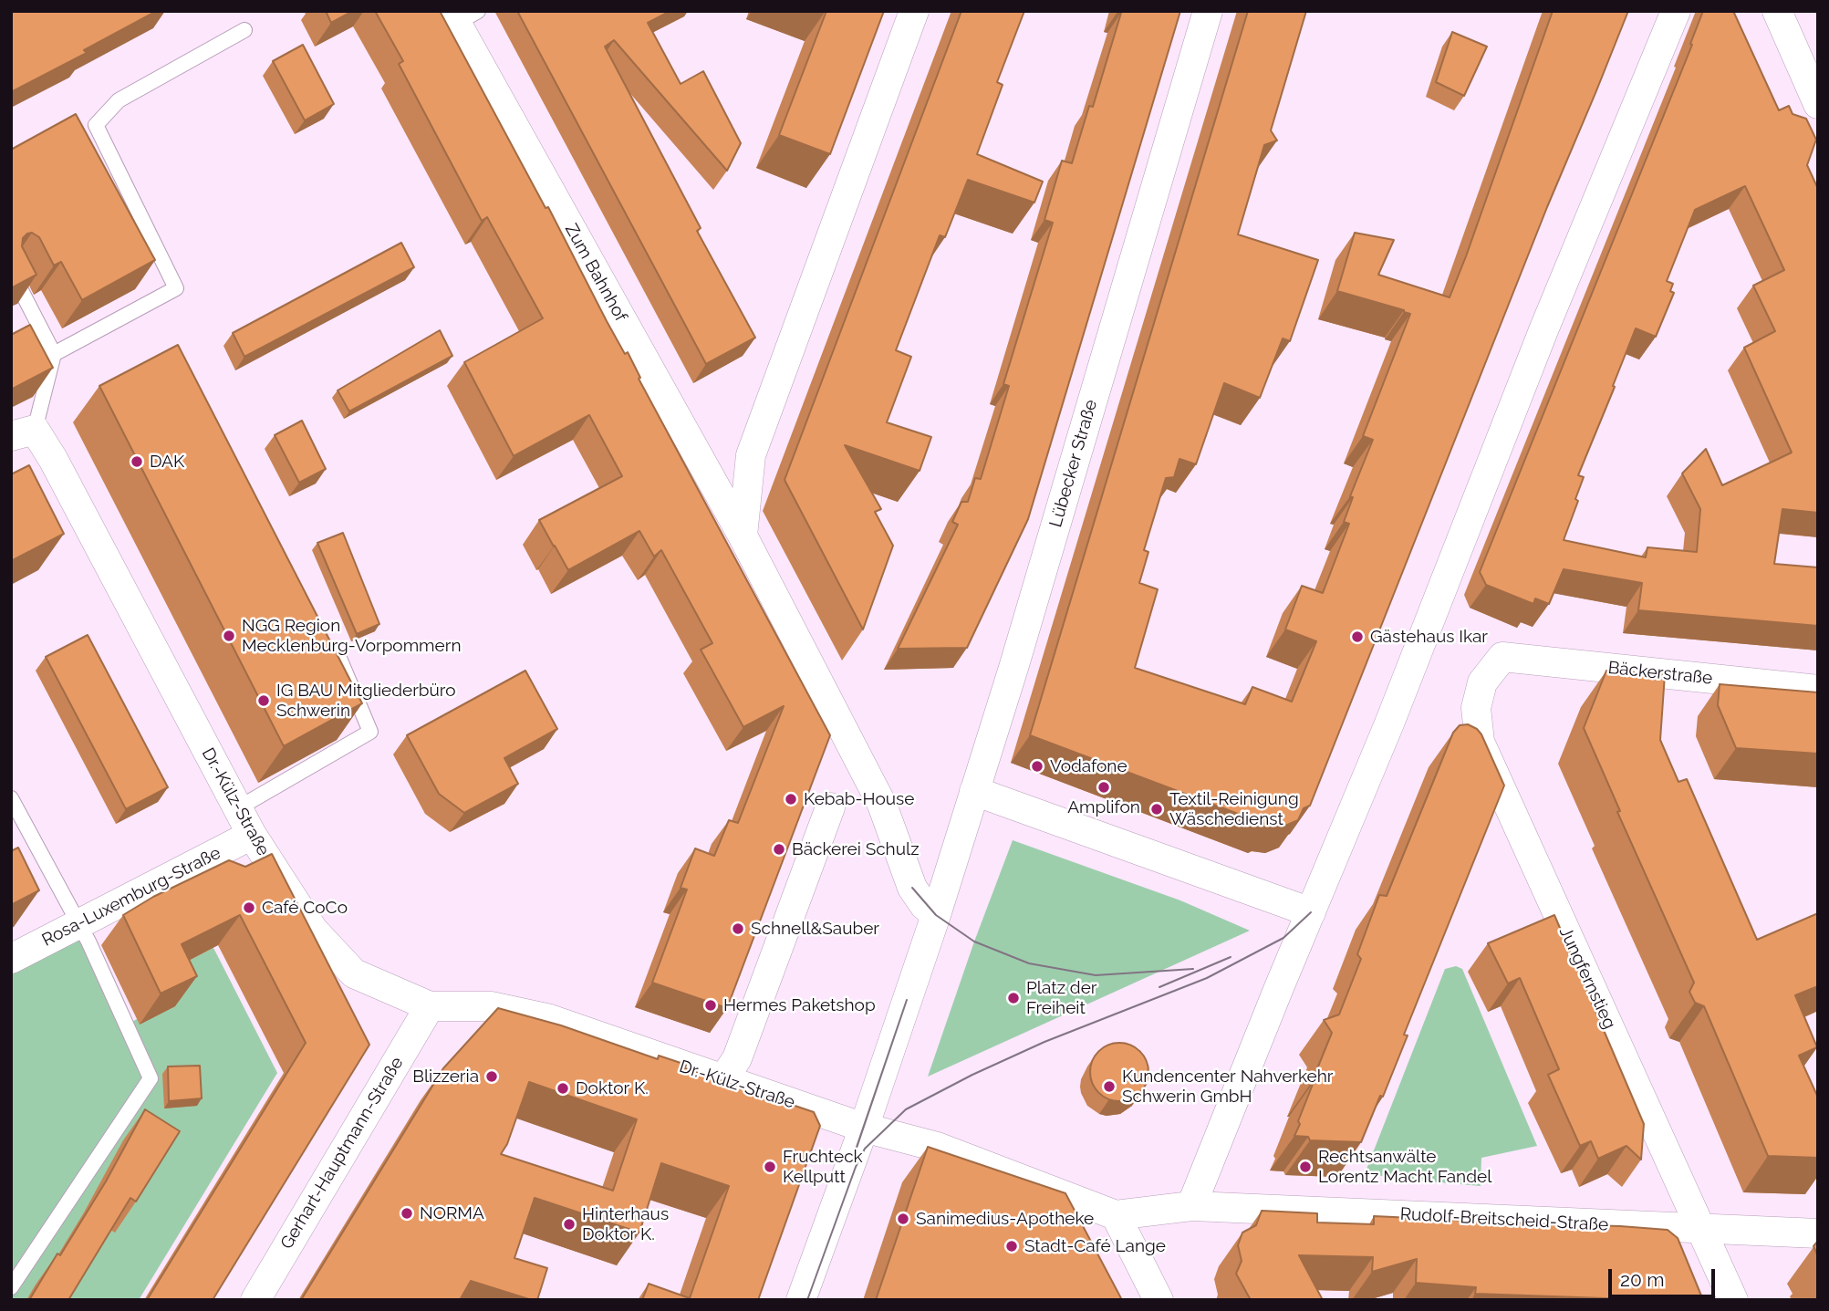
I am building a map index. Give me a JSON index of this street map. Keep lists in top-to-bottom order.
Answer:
{
  "streets": {
    "street": [
      "Zum Bahnhof",
      "Lübecker Straße",
      "Bäckerstraße",
      "Dr.-Külz-Straße",
      "Rosa-Luxemburg-Straße",
      "Jungfernstieg",
      "Gerhart-Hauptmann-Straße",
      "Rudolf-Breitscheid-Straße"
    ]
  },
  "crossings": [
    ["Zum Bahnhof", "Lübecker Straße"],
    ["Lübecker Straße", "Dr.-Külz-Straße"],
    ["Bäckerstraße", "Jungfernstieg"],
    ["Dr.-Külz-Straße", "Rosa-Luxemburg-Straße"],
    ["Dr.-Külz-Straße", "Gerhart-Hauptmann-Straße"],
    ["Jungfernstieg", "Rudolf-Breitscheid-Straße"]
  ],
  "places": [
    "DAK",
    "NGG Region Mecklenburg-Vorpommern",
    "Gästehaus Ikar",
    "IG BAU Mitgliederbüro Schwerin",
    "Vodafone",
    "Amplifon",
    "Kebab-House",
    "Textil-Reinigung Wäschedienst",
    "Bäckerei Schulz",
    "Café CoCo",
    "Schnell&Sauber",
    "Platz der Freiheit",
    "Hermes Paketshop",
    "Blizzeria",
    "Kundencenter Nahverkehr Schwerin GmbH",
    "Doktor K.",
    "Fruchteck Kellputt",
    "Rechtsanwälte Lorentz Macht Fandel",
    "NORMA",
    "Sanimedius-Apotheke",
    "Hinterhaus Doktor K.",
    "Stadt-Café Lange"
  ],
  "scale_bar": "20 m"
}
